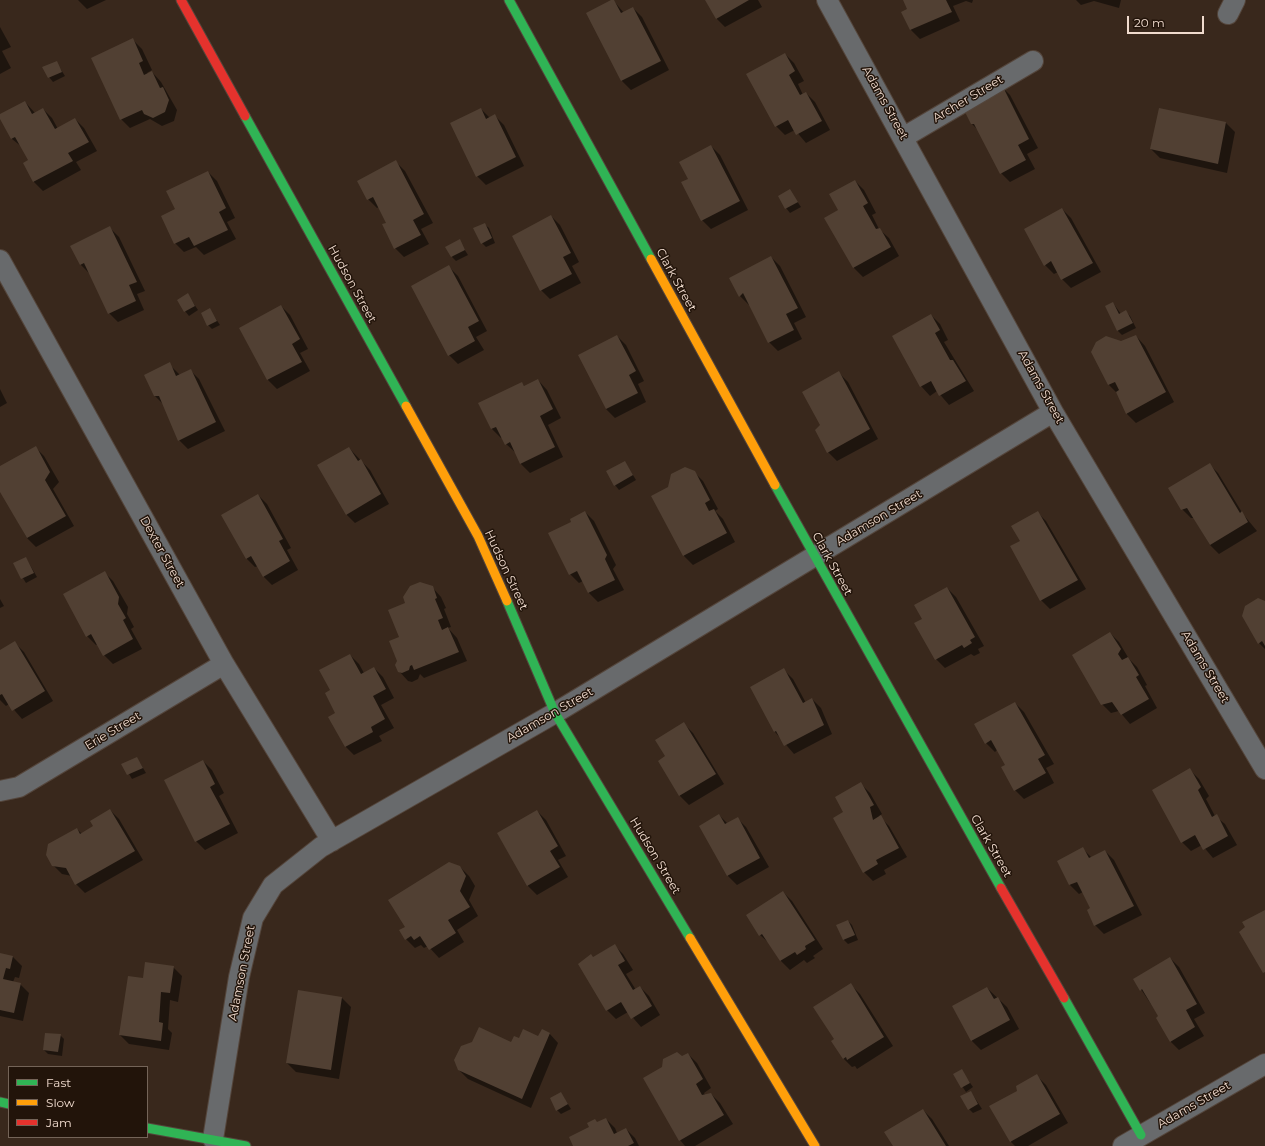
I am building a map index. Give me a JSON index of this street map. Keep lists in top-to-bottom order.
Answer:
{
  "streets": {
    "street": [
      "Archer Street",
      "Adams Street",
      "Clark Street",
      "Hudson Street",
      "Adamson Street",
      "Dexter Street",
      "Erie Street"
    ]
  },
  "crossings": [
    ["Archer Street", "Adams Street"],
    ["Adams Street", "Clark Street"],
    ["Adams Street", "Adamson Street"],
    ["Clark Street", "Adamson Street"],
    ["Hudson Street", "Adamson Street"],
    ["Adamson Street", "Dexter Street"],
    ["Dexter Street", "Erie Street"]
  ],
  "legend": ["Fast", "Slow", "Jam"],
  "scale_bar": "20 m"
}
